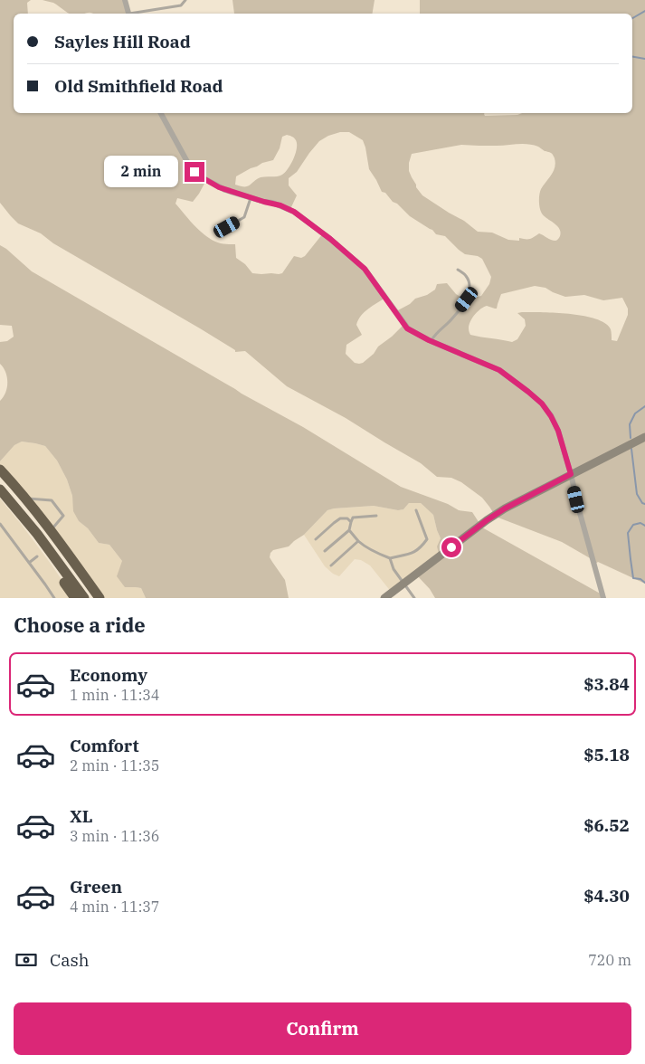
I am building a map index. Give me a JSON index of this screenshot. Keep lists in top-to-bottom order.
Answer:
{
  "page": {
    "banner": ["Sayles Hill Road", "Old Smithfield Road"],
    "bubble": "2 min",
    "heading": "Choose a ride",
    "list": [
      {
        "name": "Economy",
        "note": "1 min · 11:34",
        "value": "$3.84"
      },
      {
        "name": "Comfort",
        "note": "2 min · 11:35",
        "value": "$5.18"
      },
      {
        "name": "XL",
        "note": "3 min · 11:36",
        "value": "$6.52"
      },
      {
        "name": "Green",
        "note": "4 min · 11:37",
        "value": "$4.30"
      }
    ],
    "pay": ["Cash", "720 m"],
    "buttons": "Confirm"
  }
}
